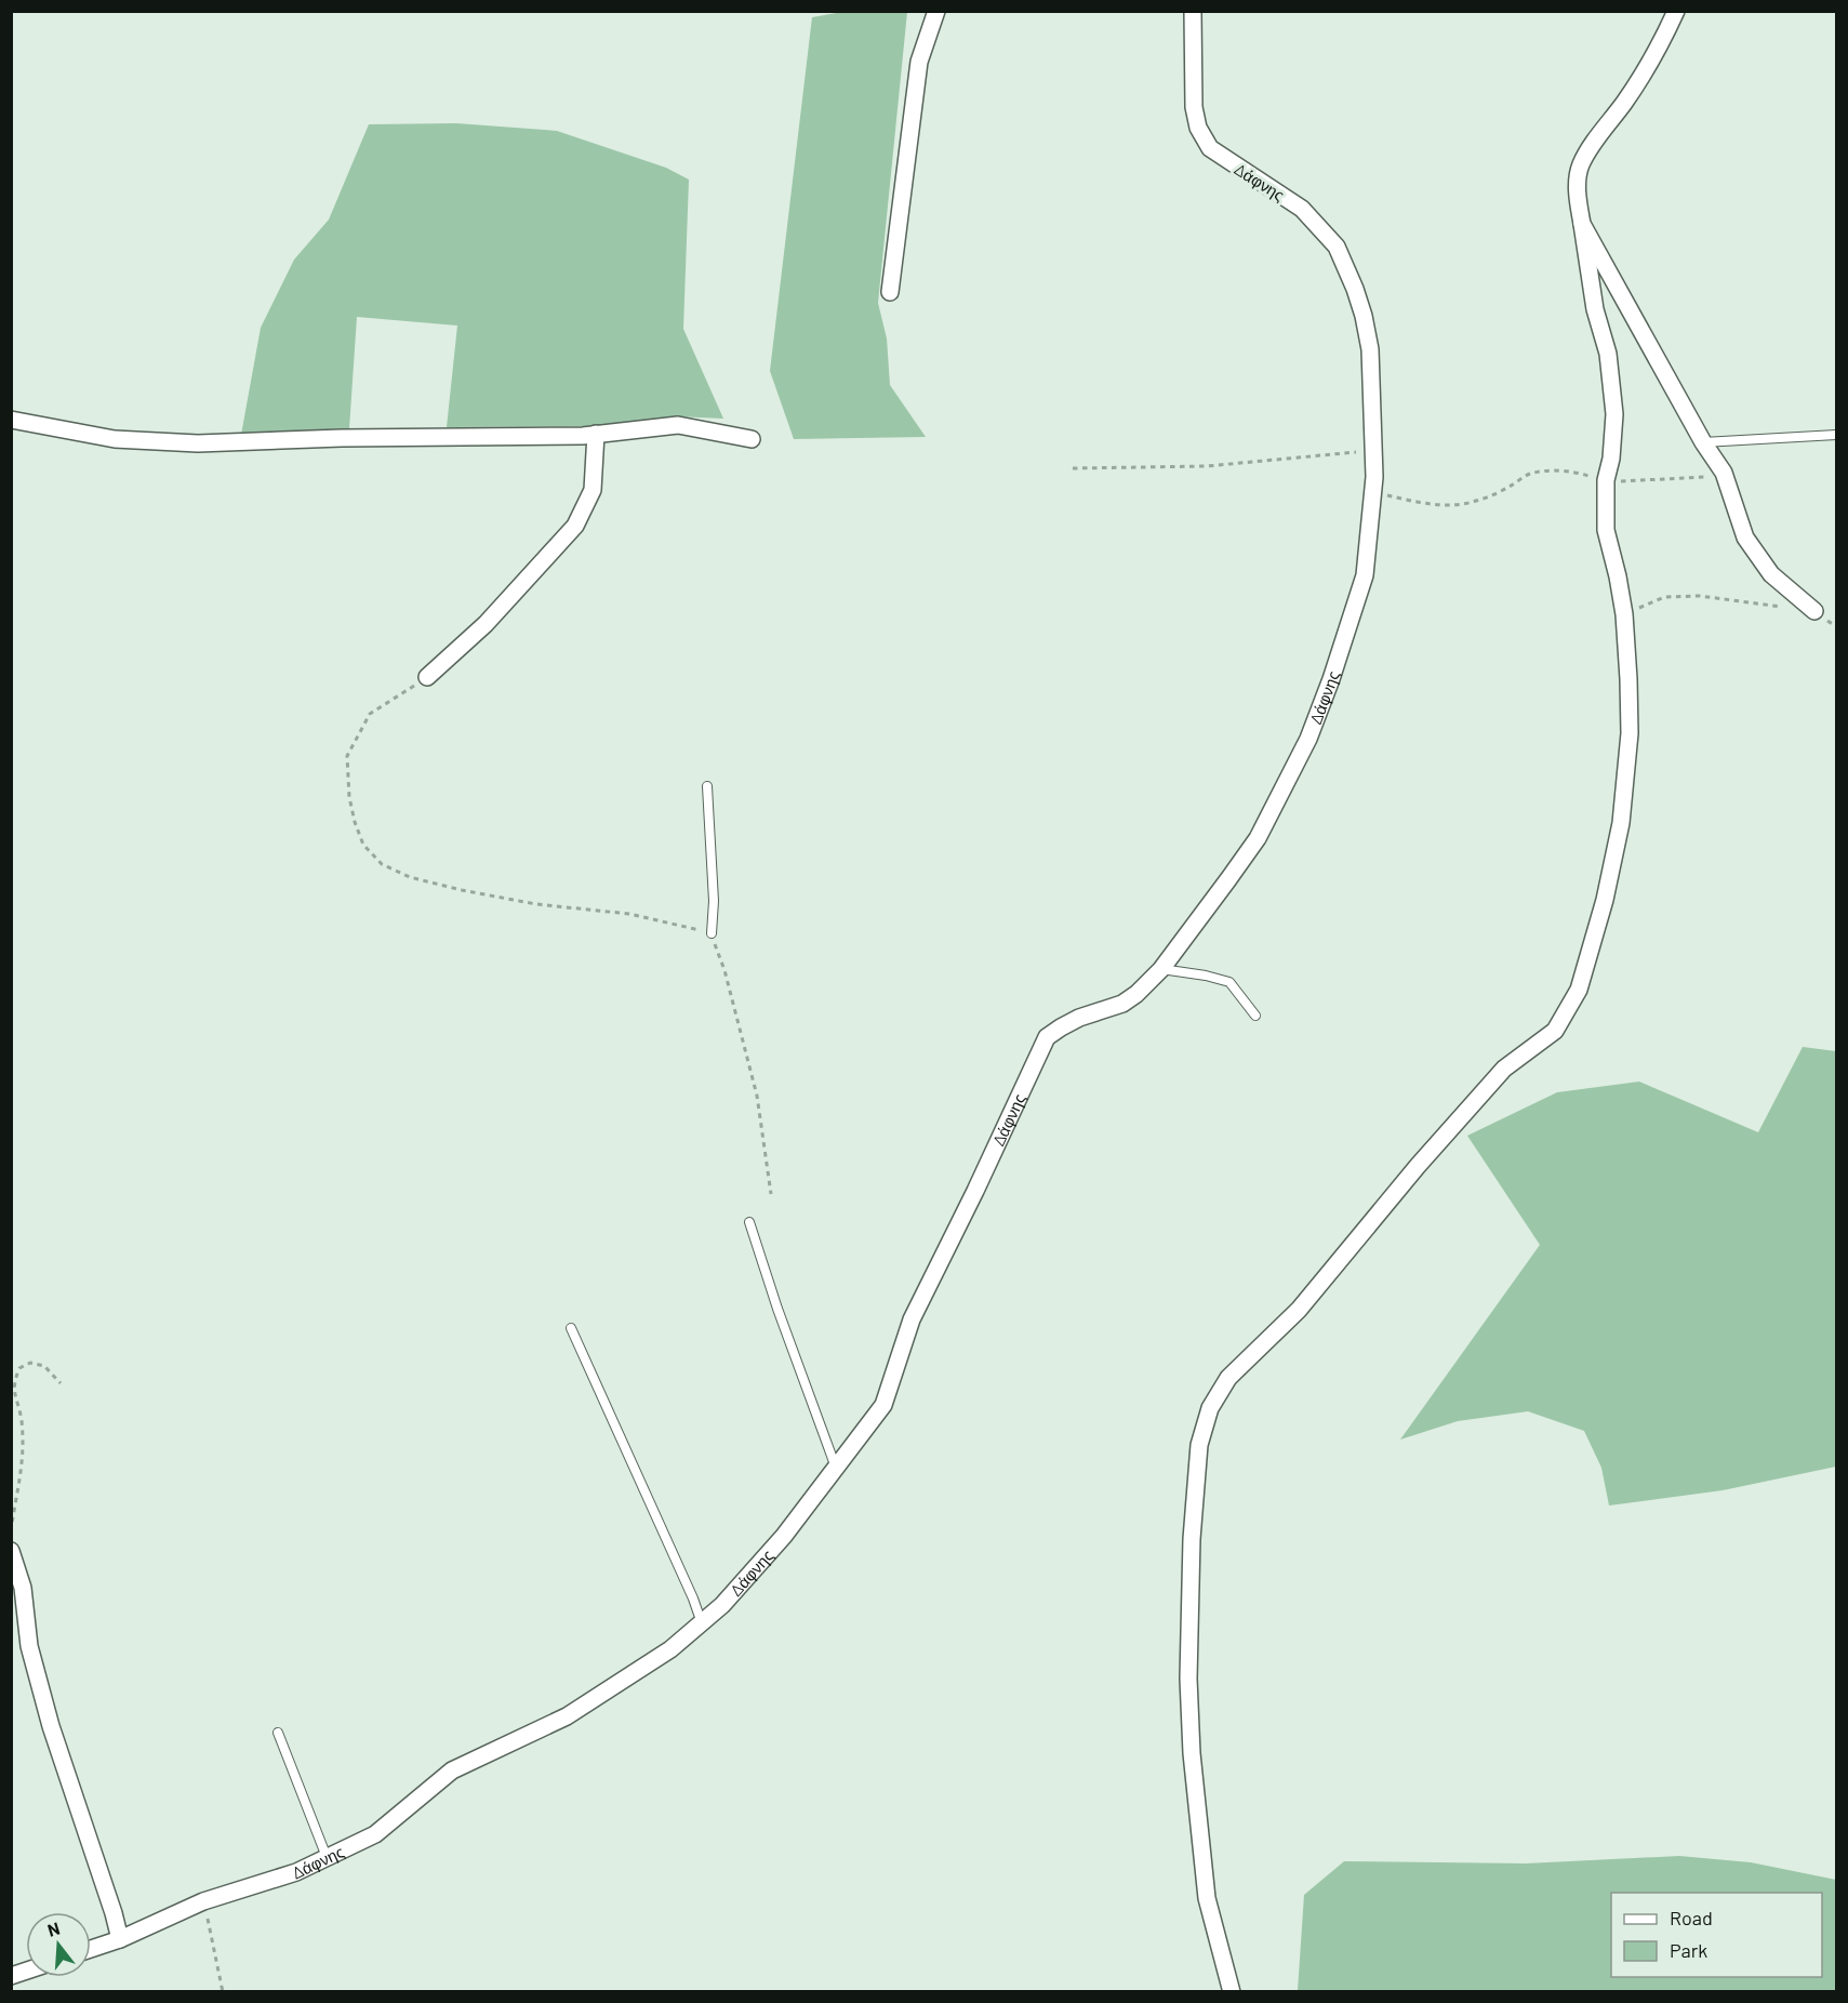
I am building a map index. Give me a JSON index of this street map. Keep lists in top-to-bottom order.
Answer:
{
  "streets": {
    "street": ["Δάφνης"]
  },
  "legend": ["Road", "Park"],
  "north": "top"
}
